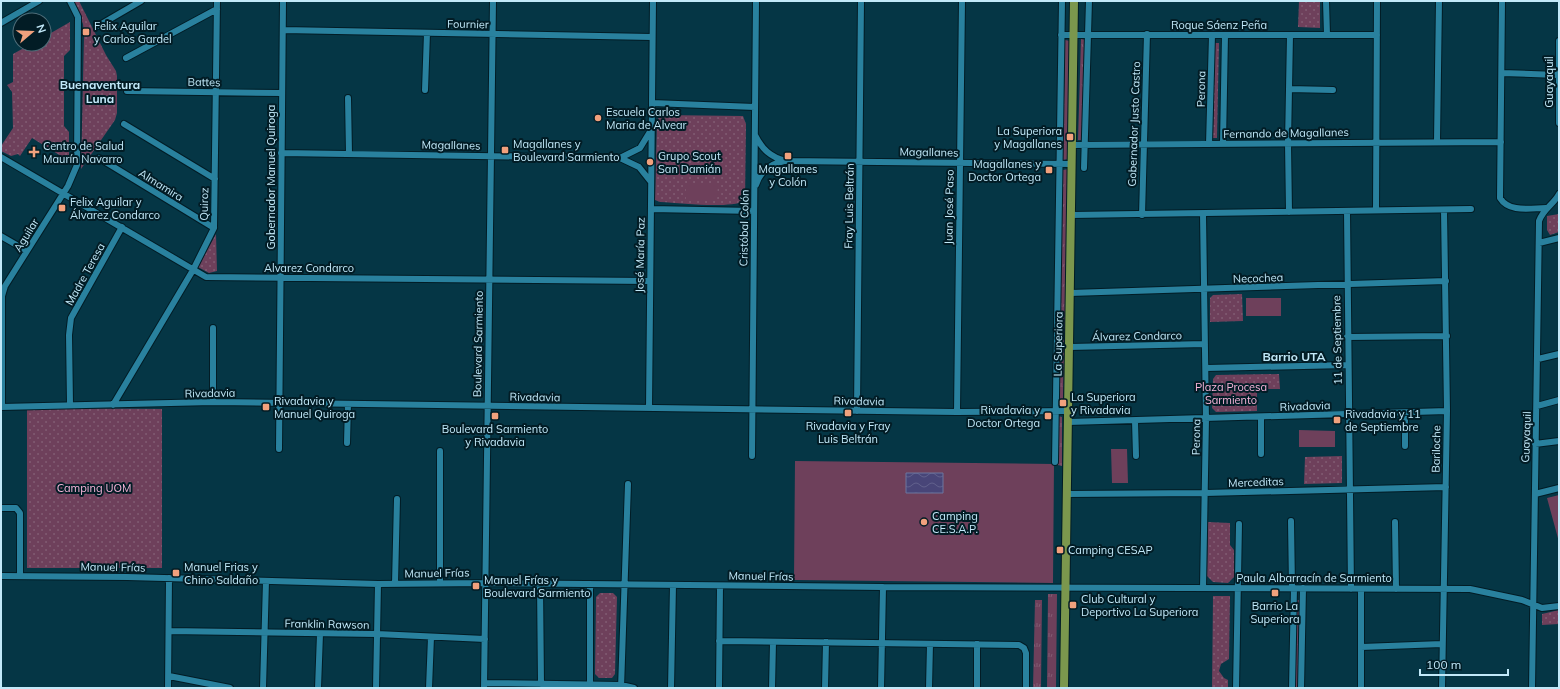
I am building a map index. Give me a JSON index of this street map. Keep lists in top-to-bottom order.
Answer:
{
  "streets": {
    "main road": ["La Superiora"],
    "street": [
      "Fournier",
      "Roque Sáenz Peña",
      "Battes",
      "Guayaquil",
      "Perona",
      "Gobernador Justo Castro",
      "Fernando de Magallanes",
      "Magallanes",
      "Gobernador Manuel Quiroga",
      "Almamira",
      "Quiroz",
      "Fray Luis Beltrán",
      "Juan José Paso",
      "Cristóbal Colón",
      "Aguilar",
      "José María Paz",
      "Alvarez Condarco",
      "Madre Teresa",
      "Necochea",
      "Álvarez Condarco",
      "11 de Septiembre",
      "Boulevard Sarmiento",
      "Rivadavia",
      "Bariloche",
      "Merceditas",
      "Manuel Frías",
      "Paula Albarracín de Sarmiento",
      "Franklin Rawson"
    ]
  },
  "crossings": [
    ["Fournier", "Gobernador Manuel Quiroga"],
    ["Fournier", "José María Paz"],
    ["Fournier", "Boulevard Sarmiento"],
    ["Roque Sáenz Peña", "Perona"],
    ["Roque Sáenz Peña", "Gobernador Justo Castro"],
    ["Roque Sáenz Peña", "La Superiora"],
    ["Battes", "Gobernador Manuel Quiroga"],
    ["Battes", "Quiroz"],
    ["Guayaquil", "Paula Albarracín de Sarmiento"],
    ["Perona", "Fernando de Magallanes"],
    ["Perona", "Necochea"],
    ["Perona", "Álvarez Condarco"],
    ["Perona", "Rivadavia"],
    ["Perona", "Merceditas"],
    ["Perona", "Paula Albarracín de Sarmiento"],
    ["Gobernador Justo Castro", "Fernando de Magallanes"],
    ["Fernando de Magallanes", "La Superiora"],
    ["Magallanes", "Gobernador Manuel Quiroga"],
    ["Magallanes", "Fray Luis Beltrán"],
    ["Magallanes", "Juan José Paso"],
    ["Magallanes", "Cristóbal Colón"],
    ["Magallanes", "Boulevard Sarmiento"],
    ["Magallanes", "La Superiora"],
    ["Gobernador Manuel Quiroga", "Alvarez Condarco"],
    ["Gobernador Manuel Quiroga", "Rivadavia"],
    ["Almamira", "Quiroz"],
    ["Quiroz", "Alvarez Condarco"],
    ["Quiroz", "Rivadavia"],
    ["Fray Luis Beltrán", "Rivadavia"],
    ["Juan José Paso", "Rivadavia"],
    ["Cristóbal Colón", "Rivadavia"],
    ["Aguilar", "Alvarez Condarco"],
    ["Aguilar", "Rivadavia"],
    ["José María Paz", "Alvarez Condarco"],
    ["José María Paz", "Rivadavia"],
    ["Alvarez Condarco", "Madre Teresa"],
    ["Alvarez Condarco", "Boulevard Sarmiento"],
    ["Madre Teresa", "Rivadavia"],
    ["Necochea", "11 de Septiembre"],
    ["Necochea", "La Superiora"],
    ["Necochea", "Bariloche"],
    ["Álvarez Condarco", "La Superiora"],
    ["11 de Septiembre", "Rivadavia"],
    ["11 de Septiembre", "Merceditas"],
    ["11 de Septiembre", "Paula Albarracín de Sarmiento"],
    ["Boulevard Sarmiento", "Rivadavia"],
    ["Boulevard Sarmiento", "Manuel Frías"],
    ["Boulevard Sarmiento", "Franklin Rawson"],
    ["La Superiora", "Rivadavia"],
    ["La Superiora", "Merceditas"],
    ["La Superiora", "Manuel Frías"],
    ["La Superiora", "Paula Albarracín de Sarmiento"],
    ["Rivadavia", "Bariloche"],
    ["Bariloche", "Merceditas"],
    ["Bariloche", "Paula Albarracín de Sarmiento"],
    ["Manuel Frías", "Paula Albarracín de Sarmiento"]
  ],
  "districts": ["Buenaventura Luna", "Barrio UTA"],
  "parks": ["Plaza Procesa Sarmiento", "Camping UOM"],
  "places": {
    "transit": [
      "Felix Aguilar y Carlos Gardel",
      "La Superiora y Magallanes",
      "Magallanes y Boulevard Sarmiento",
      "Magallanes y Colón",
      "Magallanes y Doctor Ortega",
      "Felix Aguilar y Álvarez Condarco",
      "La Superiora y Rivadavia",
      "Rivadavia y Manuel Quiroga",
      "Rivadavia y Fray Luis Beltrán",
      "Boulevard Sarmiento y Rivadavia",
      "Rivadavia y Doctor Ortega",
      "Rivadavia y 11 de Septiembre",
      "Camping CESAP",
      "Manuel Frias y Chino Saldaño",
      "Manuel Frías y Boulevard Sarmiento",
      "Barrio La Superiora",
      "Club Cultural y Deportivo La Superiora"
    ],
    "other": ["Escuela Carlos Maria de Alvear", "Grupo Scout San Damián", "Camping CE.S.A.P."],
    "health": ["Centro de Salud Maurín Navarro"]
  },
  "scale_bar": "100 m",
  "north": "right"
}
